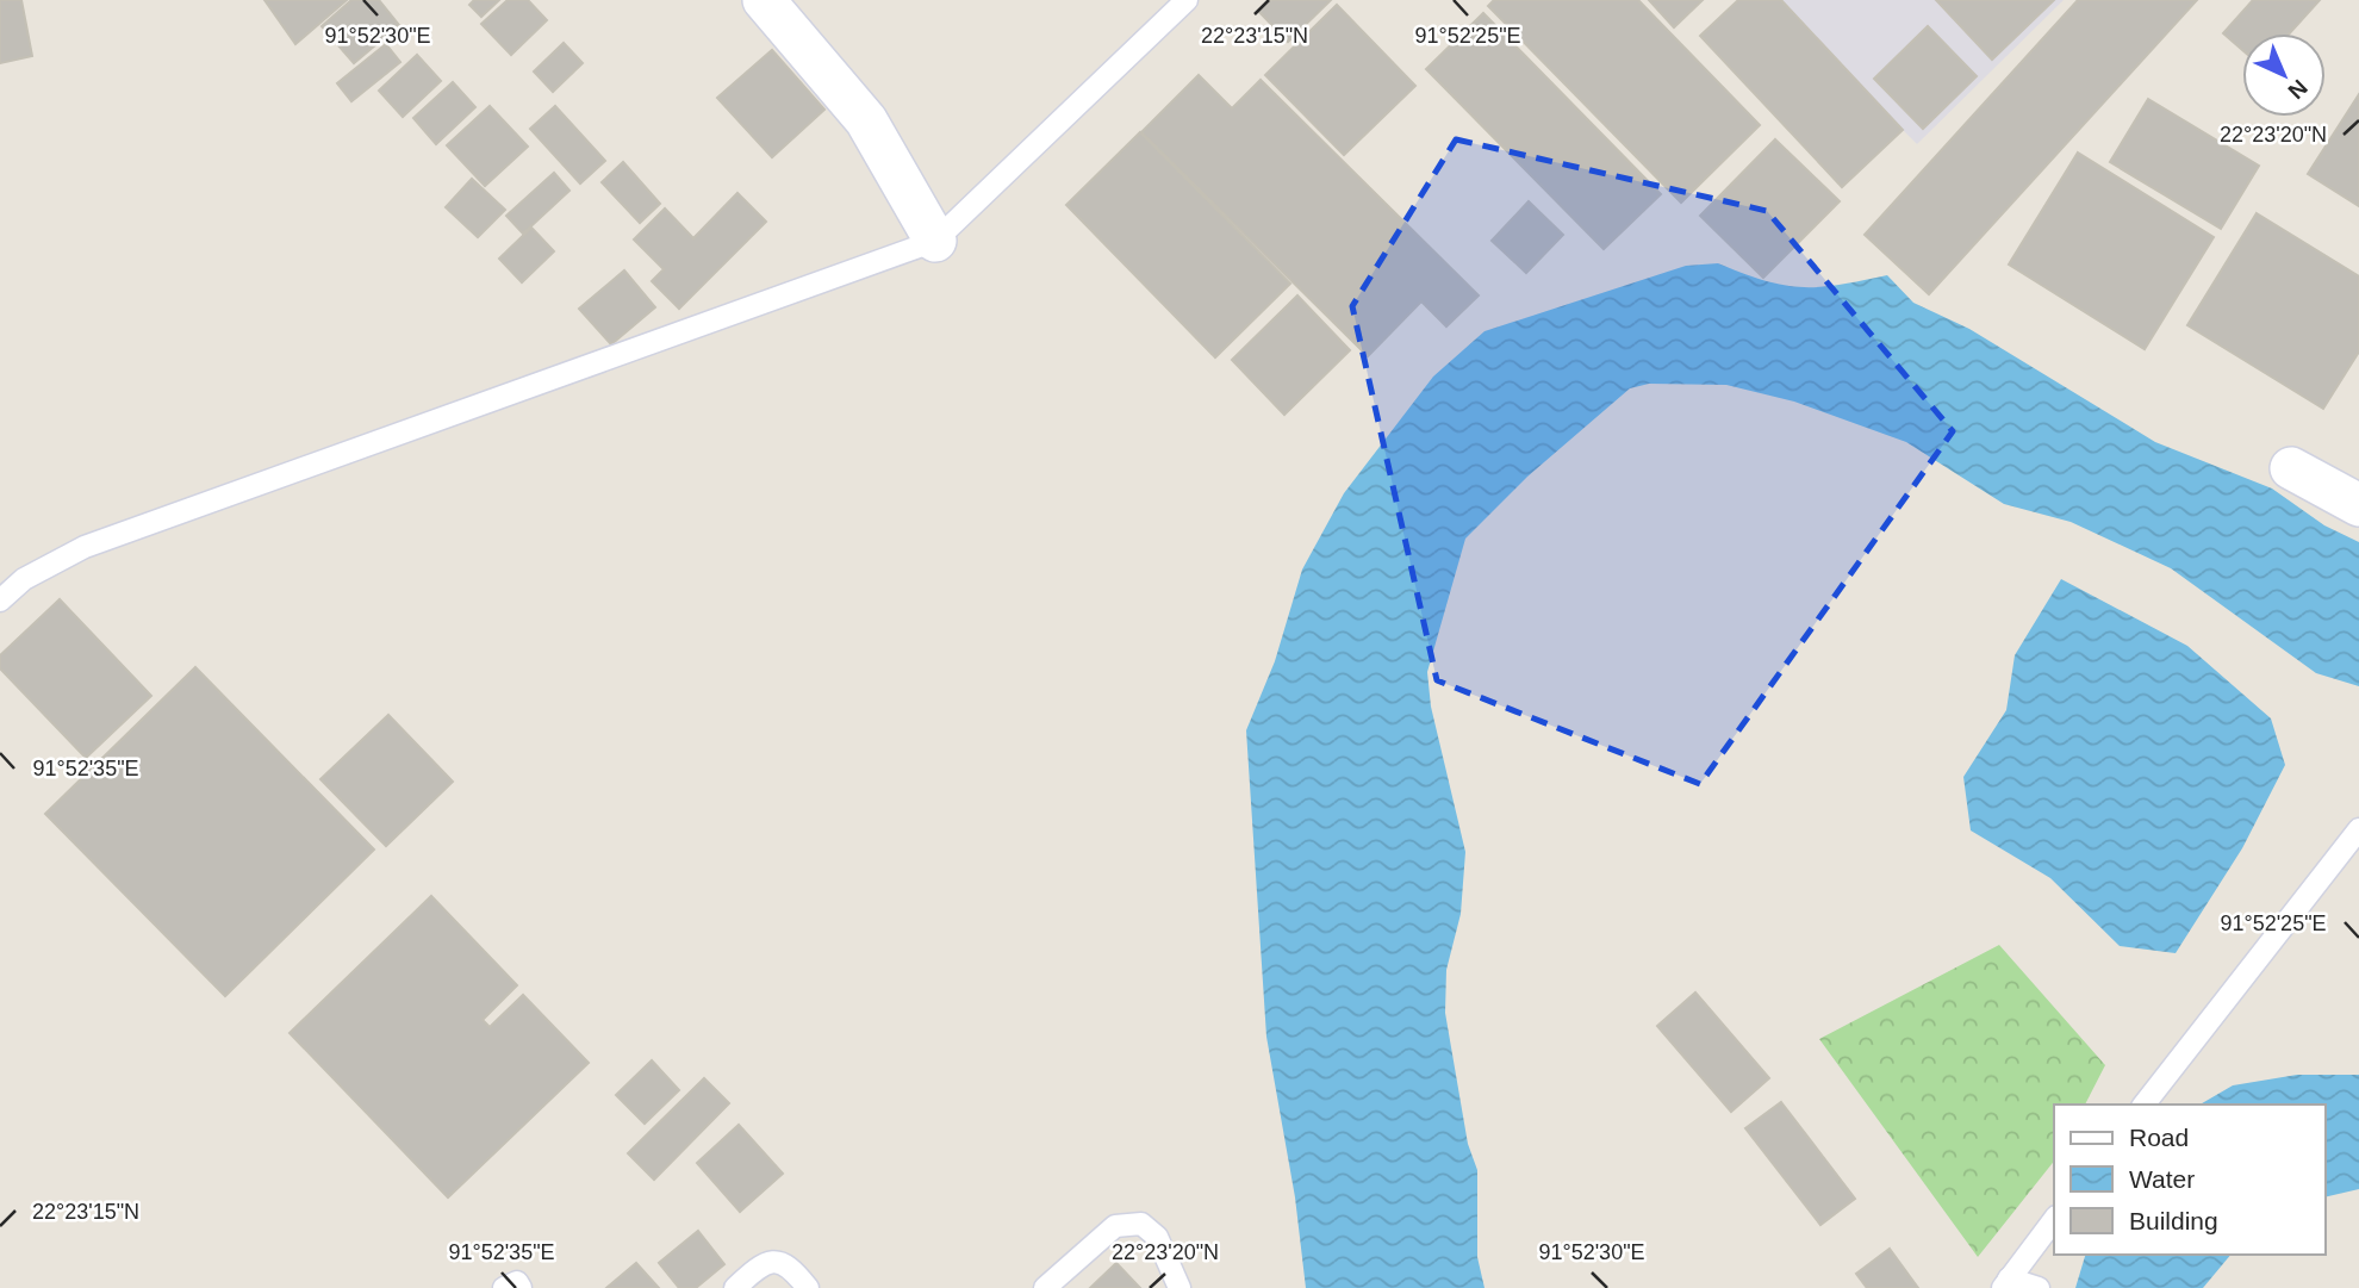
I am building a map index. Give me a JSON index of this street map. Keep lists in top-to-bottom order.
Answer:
{
  "legend": ["Road", "Water", "Building"],
  "north": "bottom right",
  "coordinates": [
    "22°23'15\"N",
    "91°52'30\"E",
    "91°52'25\"E",
    "22°23'20\"N",
    "91°52'35\"E"
  ]
}
